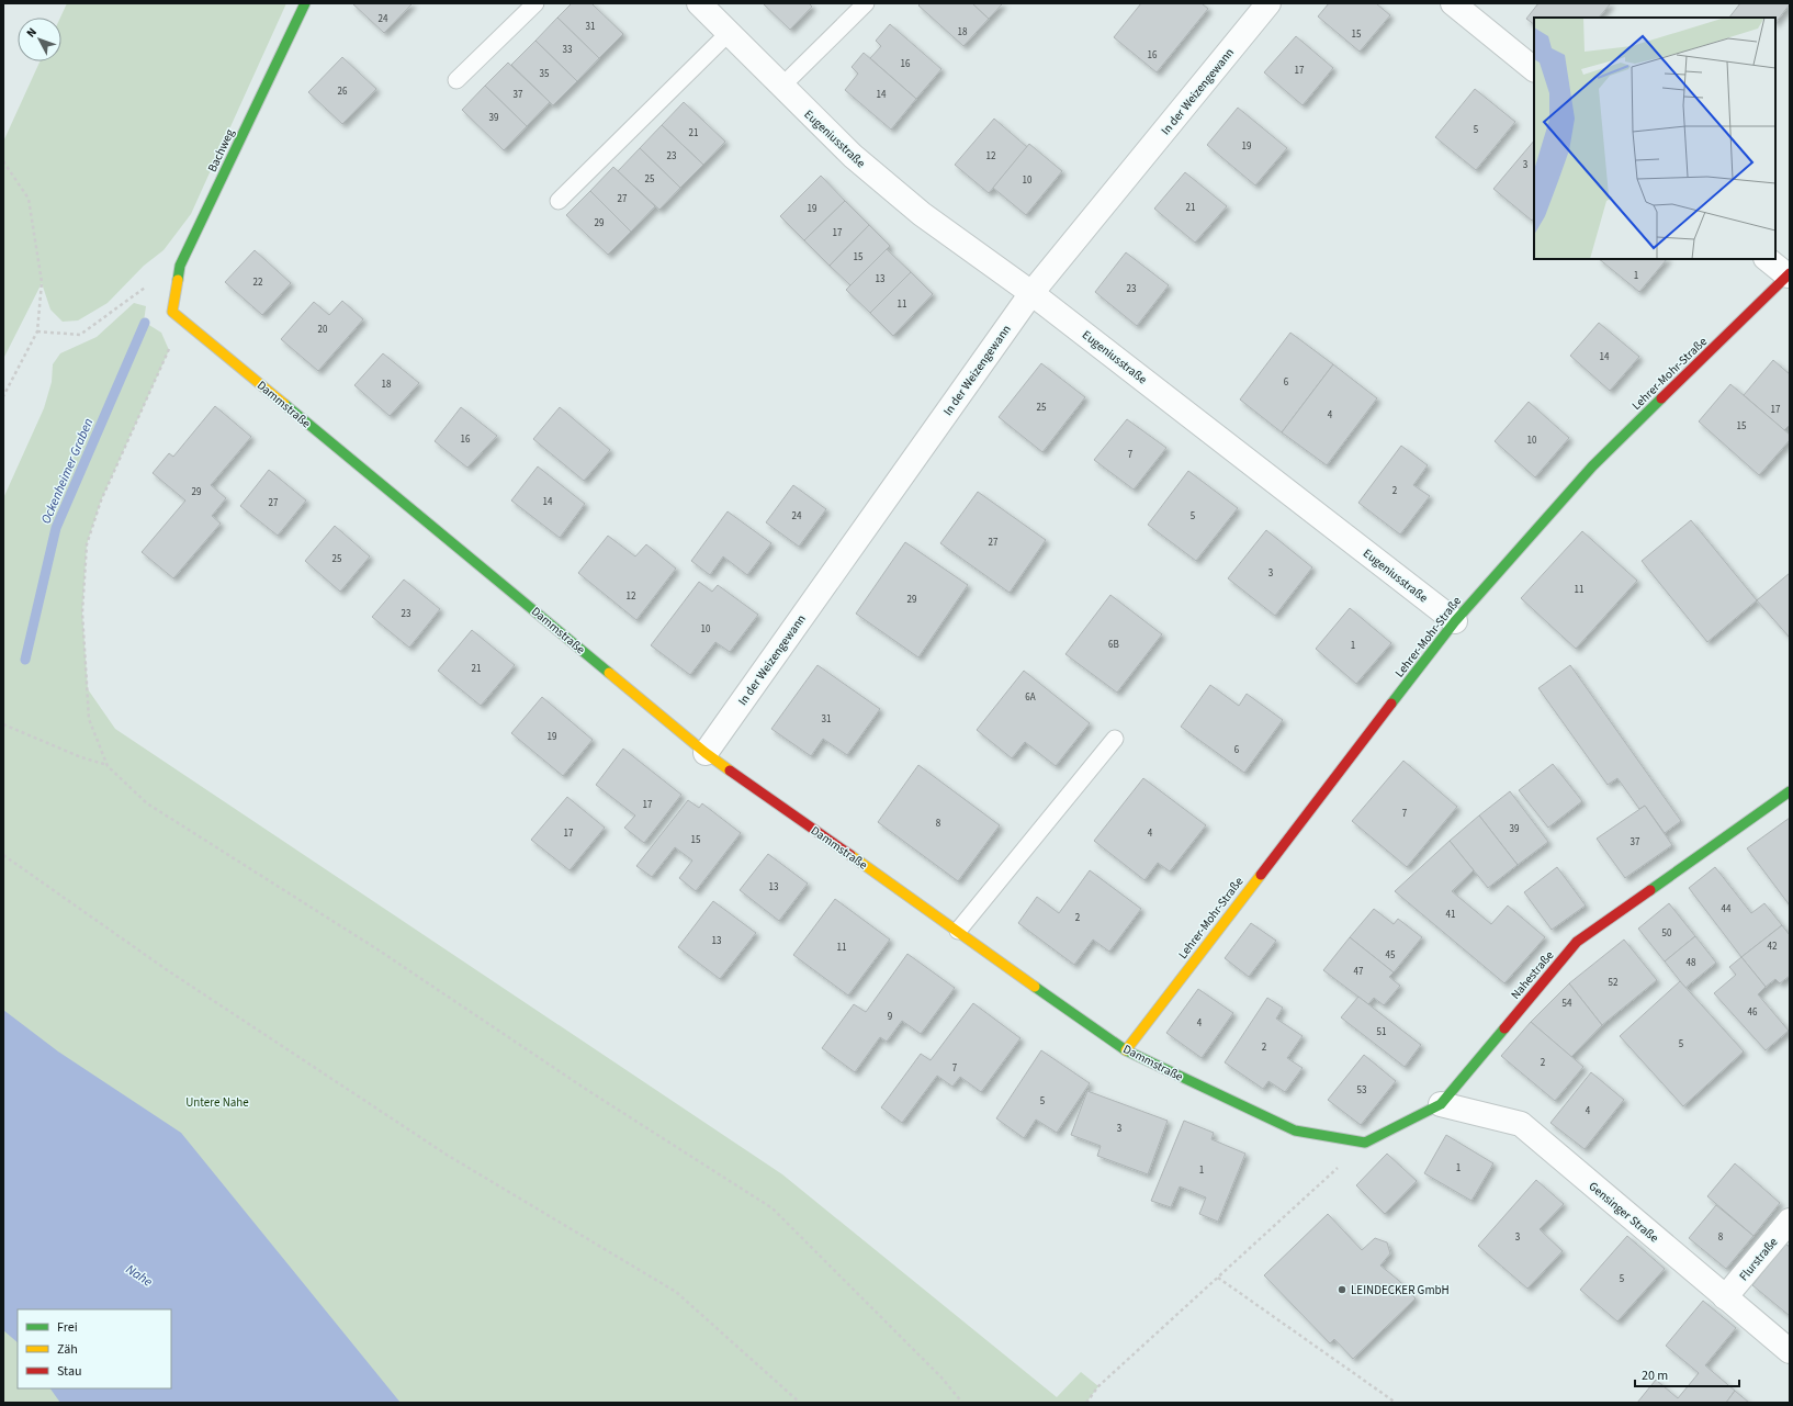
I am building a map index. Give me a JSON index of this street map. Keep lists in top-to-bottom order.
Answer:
{
  "streets": {
    "street": [
      "In der Weizengewann",
      "Eugeniusstraße",
      "Bachweg",
      "Lehrer-Mohr-Straße",
      "Dammstraße",
      "Nahestraße",
      "Gensinger Straße",
      "Flurstraße"
    ]
  },
  "crossings": [
    ["In der Weizengewann", "Eugeniusstraße"],
    ["In der Weizengewann", "Dammstraße"],
    ["Eugeniusstraße", "Lehrer-Mohr-Straße"],
    ["Bachweg", "Dammstraße"],
    ["Lehrer-Mohr-Straße", "Dammstraße"],
    ["Dammstraße", "Nahestraße"],
    ["Nahestraße", "Gensinger Straße"],
    ["Gensinger Straße", "Flurstraße"]
  ],
  "water": ["Ockenheimer Graben", "Nahe"],
  "parks": ["Untere Nahe"],
  "places": ["LEINDECKER GmbH"],
  "house_numbers": [
    "24",
    "31",
    "18",
    "15",
    "33",
    "16",
    "16",
    "17",
    "35",
    "26",
    "37",
    "14",
    "39",
    "5",
    "21",
    "19",
    "23",
    "12",
    "3",
    "25",
    "10",
    "27",
    "21",
    "19",
    "29",
    "17",
    "15",
    "1",
    "13",
    "22",
    "23",
    "11",
    "20",
    "14",
    "6",
    "18",
    "25",
    "17",
    "4",
    "15",
    "16",
    "10",
    "7",
    "2",
    "29",
    "14",
    "27",
    "24",
    "5",
    "27",
    "25",
    "3",
    "11",
    "12",
    "29",
    "23",
    "10",
    "6B",
    "1",
    "21",
    "6A",
    "31",
    "19",
    "6",
    "17",
    "7",
    "8",
    "39",
    "17",
    "4",
    "15",
    "37",
    "13",
    "44",
    "41",
    "2",
    "50",
    "13",
    "42",
    "11",
    "45",
    "48",
    "47",
    "52",
    "54",
    "46",
    "9",
    "4",
    "51",
    "5",
    "2",
    "2",
    "7",
    "53",
    "5",
    "4",
    "3",
    "1",
    "1",
    "3",
    "8",
    "5"
  ],
  "legend": ["Frei", "Zäh", "Stau"],
  "scale_bar": "20 m",
  "north": "top left"
}
